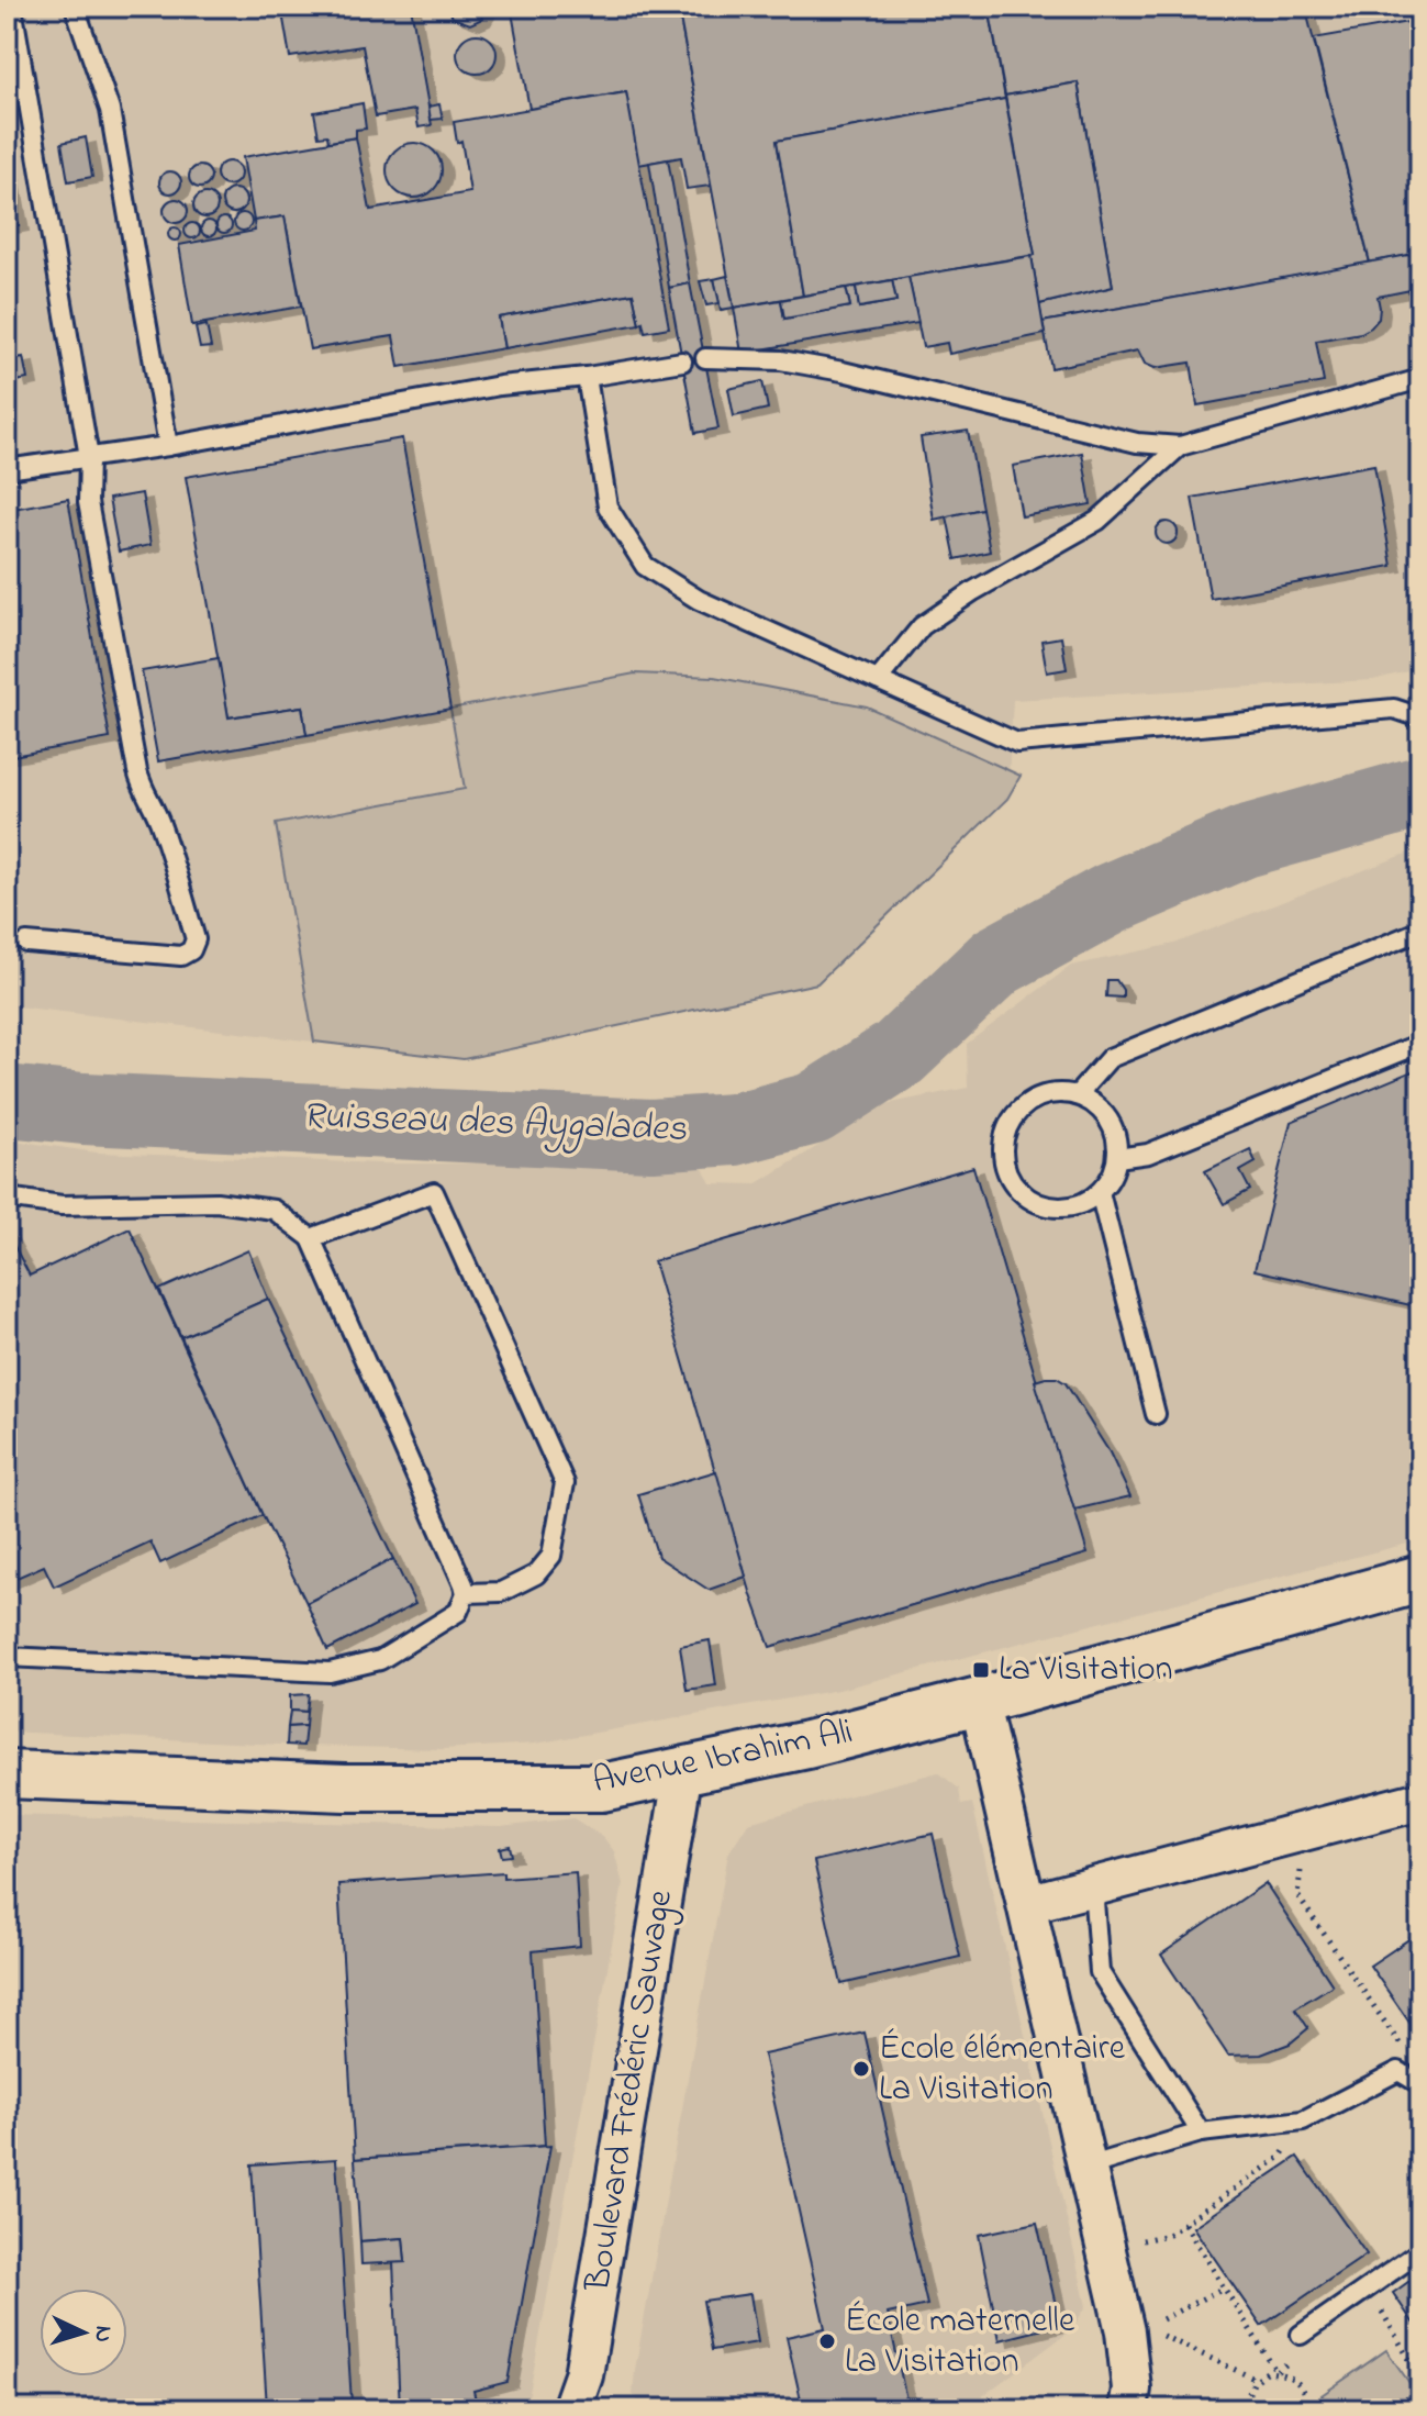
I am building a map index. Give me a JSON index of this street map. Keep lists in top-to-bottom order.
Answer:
{
  "streets": {
    "street": ["Avenue Ibrahim Ali", "Boulevard Frédéric Sauvage"]
  },
  "crossings": [
    ["Avenue Ibrahim Ali", "Boulevard Frédéric Sauvage"]
  ],
  "water": ["Ruisseau des Aygalades"],
  "places": {
    "transit": ["La Visitation"],
    "other": ["École élémentaire La Visitation", "École maternelle La Visitation"]
  },
  "north": "right"
}
